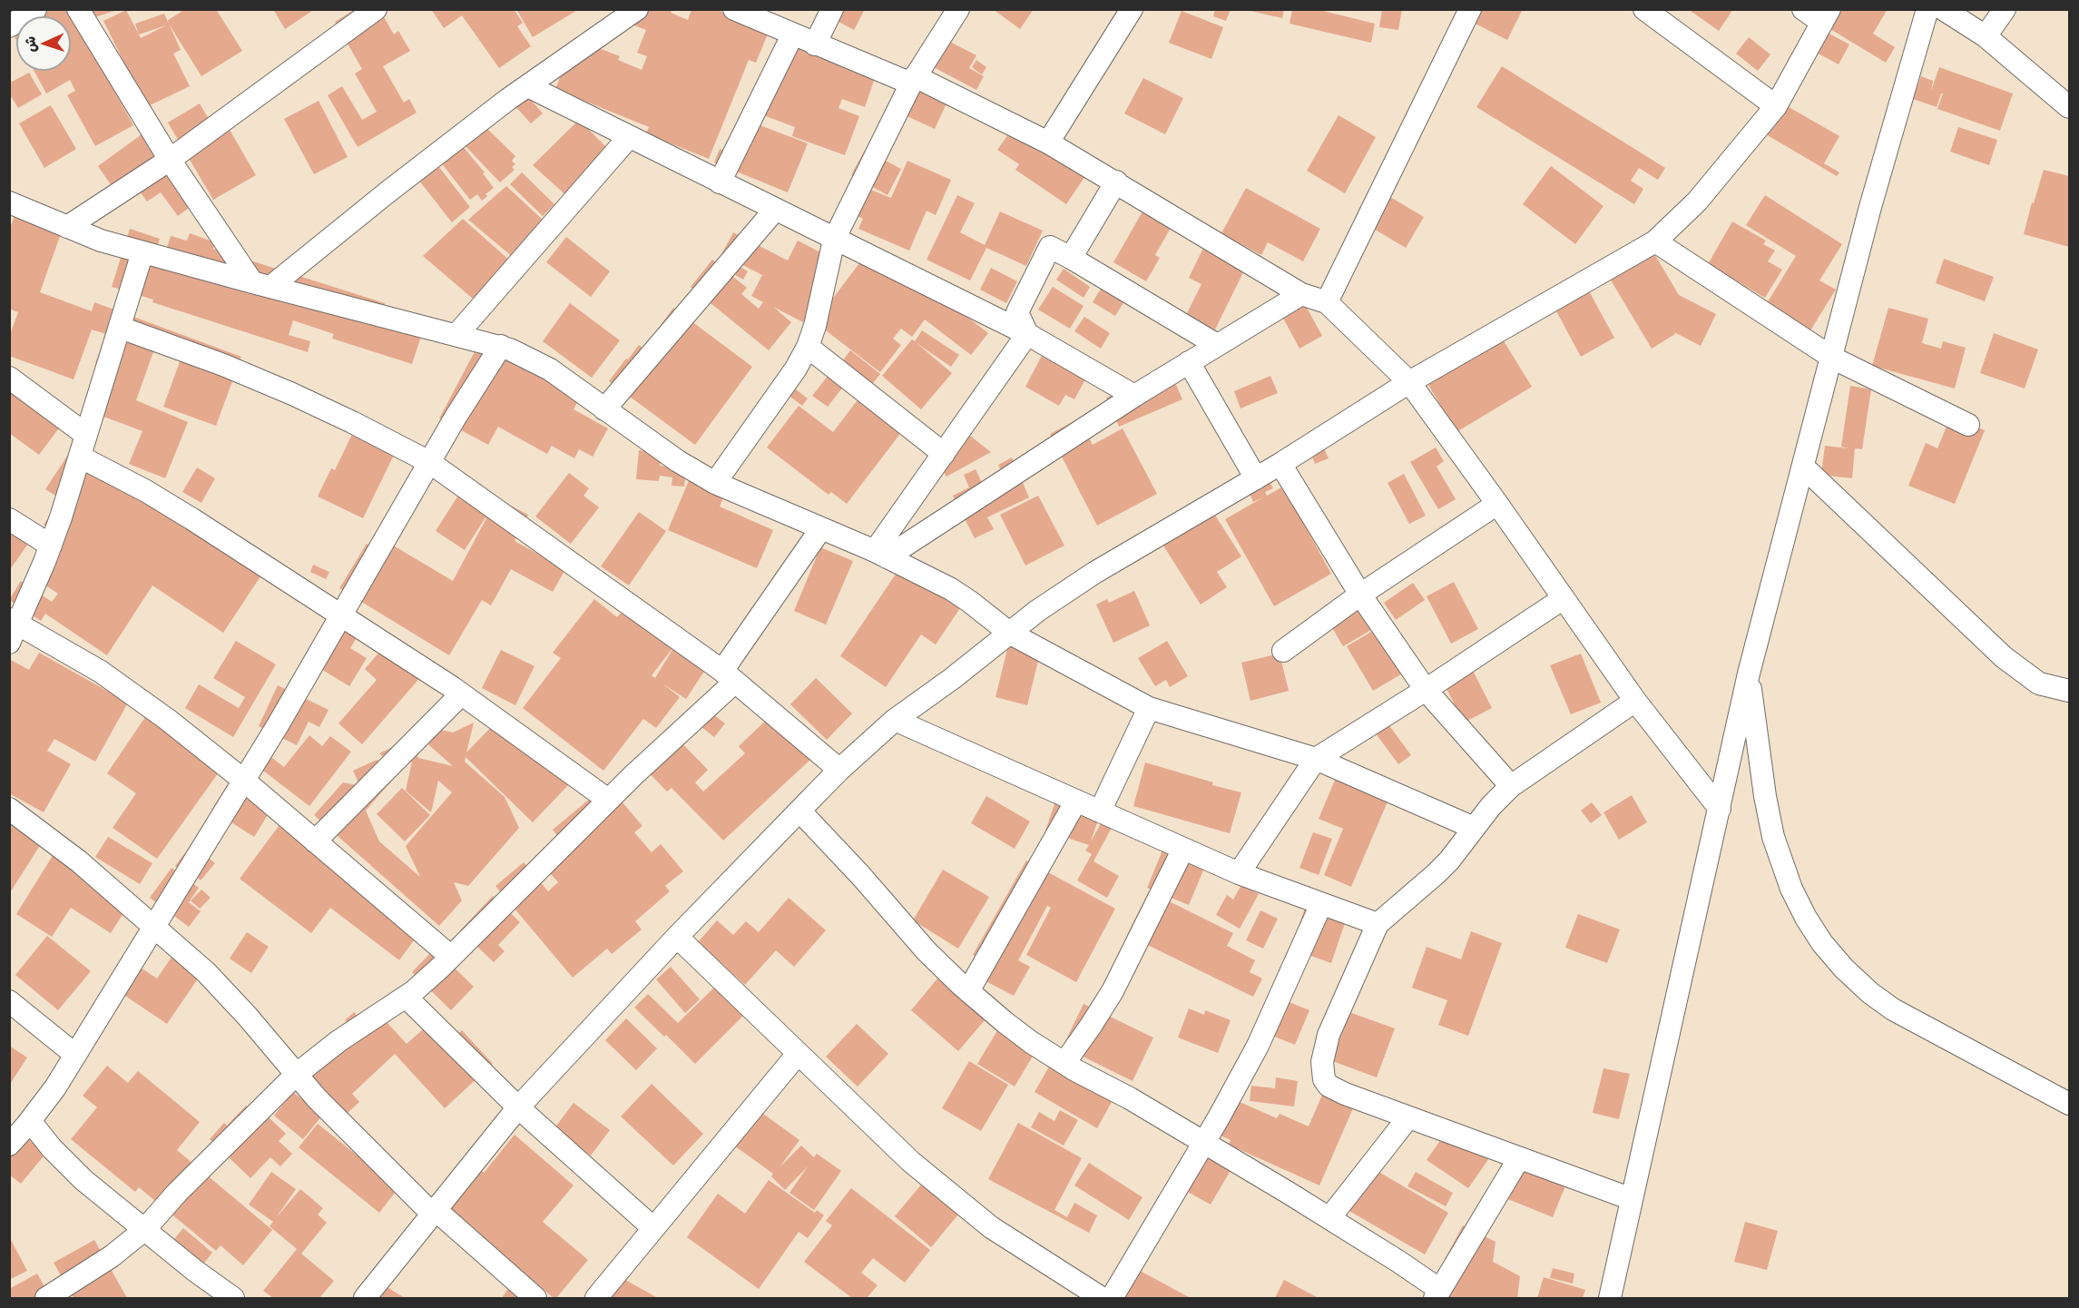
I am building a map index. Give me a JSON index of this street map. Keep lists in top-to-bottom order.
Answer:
{
  "north": "left"
}
